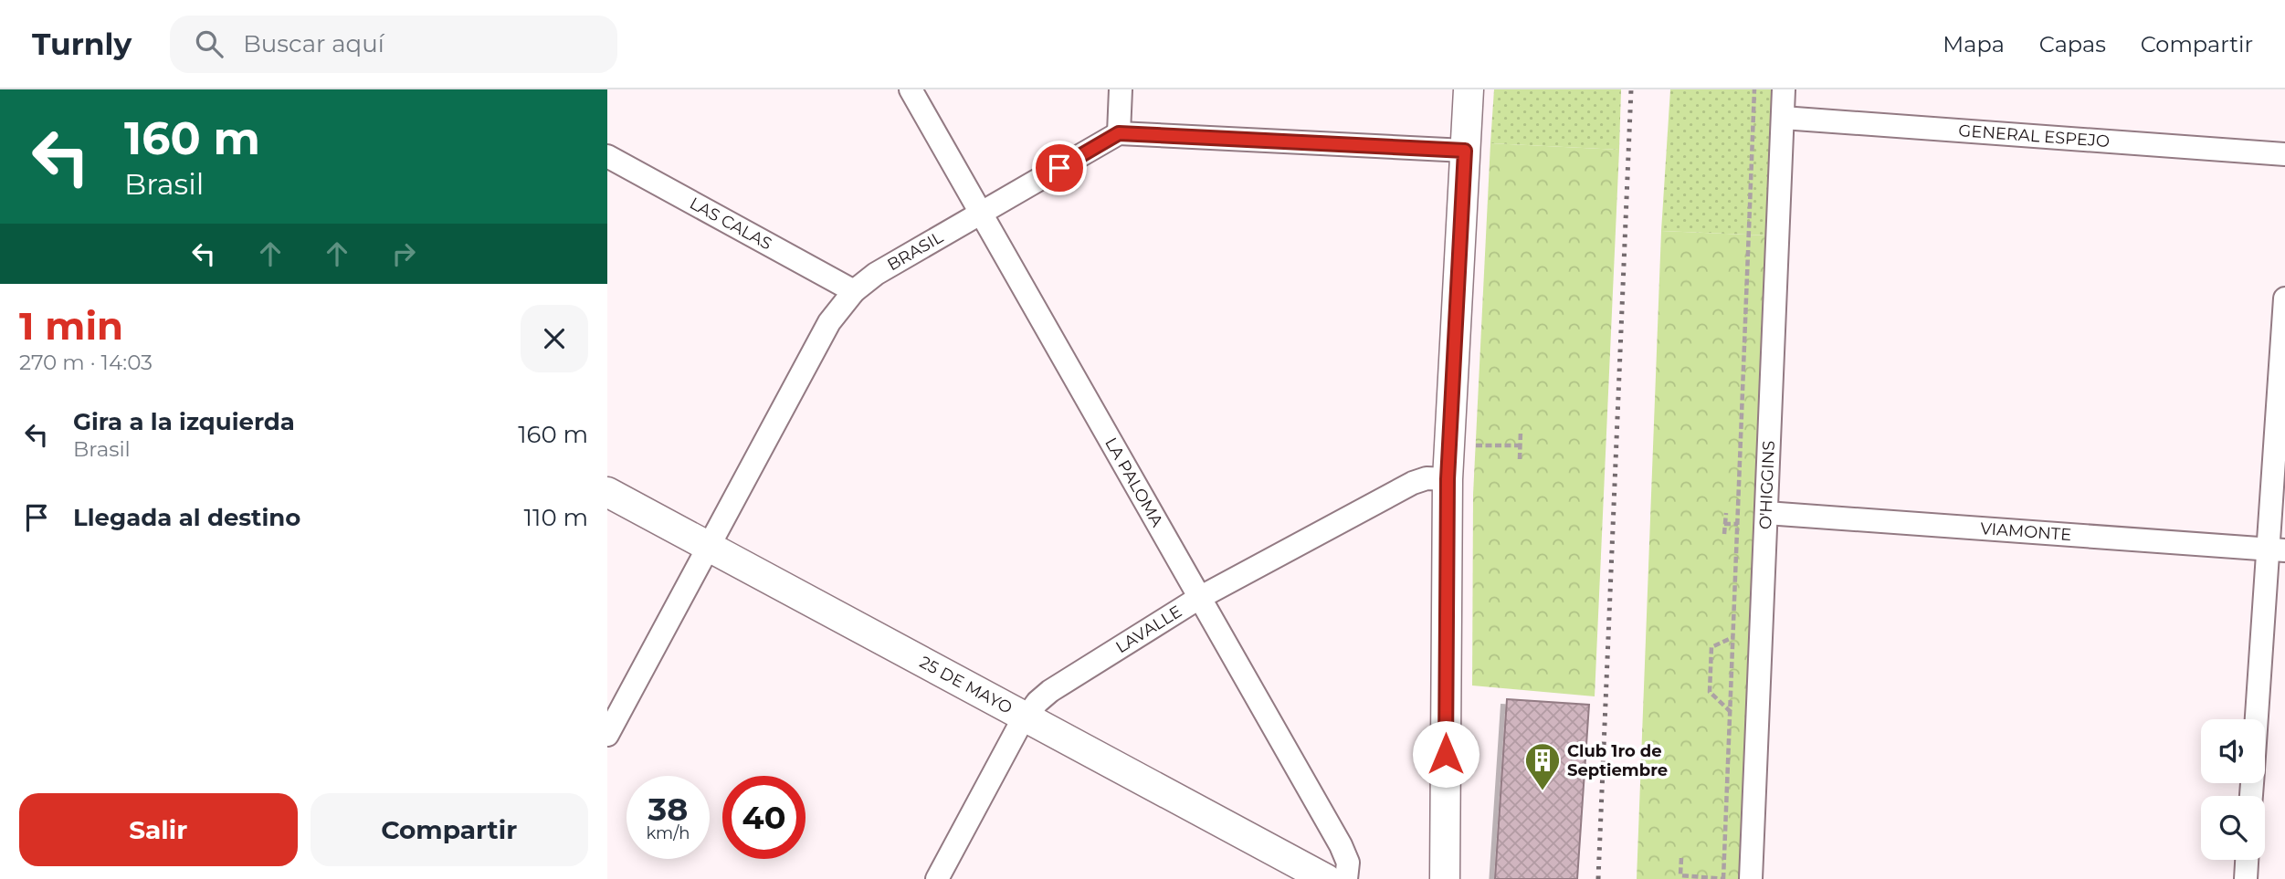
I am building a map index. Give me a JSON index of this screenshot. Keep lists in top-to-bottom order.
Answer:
{
  "streets": {
    "street": [
      "GENERAL ESPEJO",
      "LAS CALAS",
      "BRASIL",
      "LA PALOMA",
      "O'HIGGINS",
      "VIAMONTE",
      "LAVALLE",
      "25 DE MAYO"
    ]
  },
  "crossings": [
    ["GENERAL ESPEJO", "O'HIGGINS"],
    ["LAS CALAS", "BRASIL"],
    ["BRASIL", "LA PALOMA"],
    ["BRASIL", "25 DE MAYO"],
    ["LA PALOMA", "LAVALLE"],
    ["O'HIGGINS", "VIAMONTE"],
    ["LAVALLE", "25 DE MAYO"]
  ],
  "places": {
    "building": ["Club 1ro de Septiembre"]
  },
  "page": {
    "header": "Turnly",
    "search": "Buscar aquí",
    "nav": ["Mapa", "Capas", "Compartir"],
    "turn": ["160 m", "Brasil"],
    "heading": ["1 min", "270 m · 14:03"],
    "list": [
      {
        "name": "Gira a la izquierda",
        "note": "Brasil",
        "value": "160 m"
      },
      {
        "name": "Llegada al destino",
        "value": "110 m"
      }
    ],
    "speed": "38 km/h",
    "limit": "40",
    "buttons": ["Salir", "Compartir"]
  }
}
